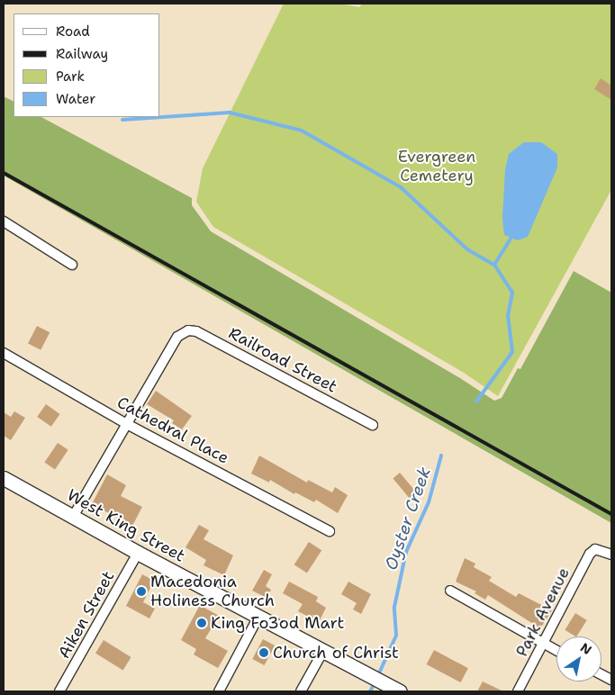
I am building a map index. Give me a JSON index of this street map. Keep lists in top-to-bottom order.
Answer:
{
  "streets": {
    "main road": ["West King Street"],
    "street": [
      "Railroad Street",
      "Cathedral Place",
      "Park Avenue",
      "Aiken Street"
    ]
  },
  "crossings": [
    ["Railroad Street", "Cathedral Place"],
    ["West King Street", "Aiken Street"]
  ],
  "water": ["Oyster Creek"],
  "parks": ["Evergreen Cemetery"],
  "places": ["Macedonia Holiness Church", "King Fo3od Mart", "Church of Christ"],
  "legend": [
    "Road",
    "Railway",
    "Park",
    "Water"
  ],
  "north": "top right"
}
